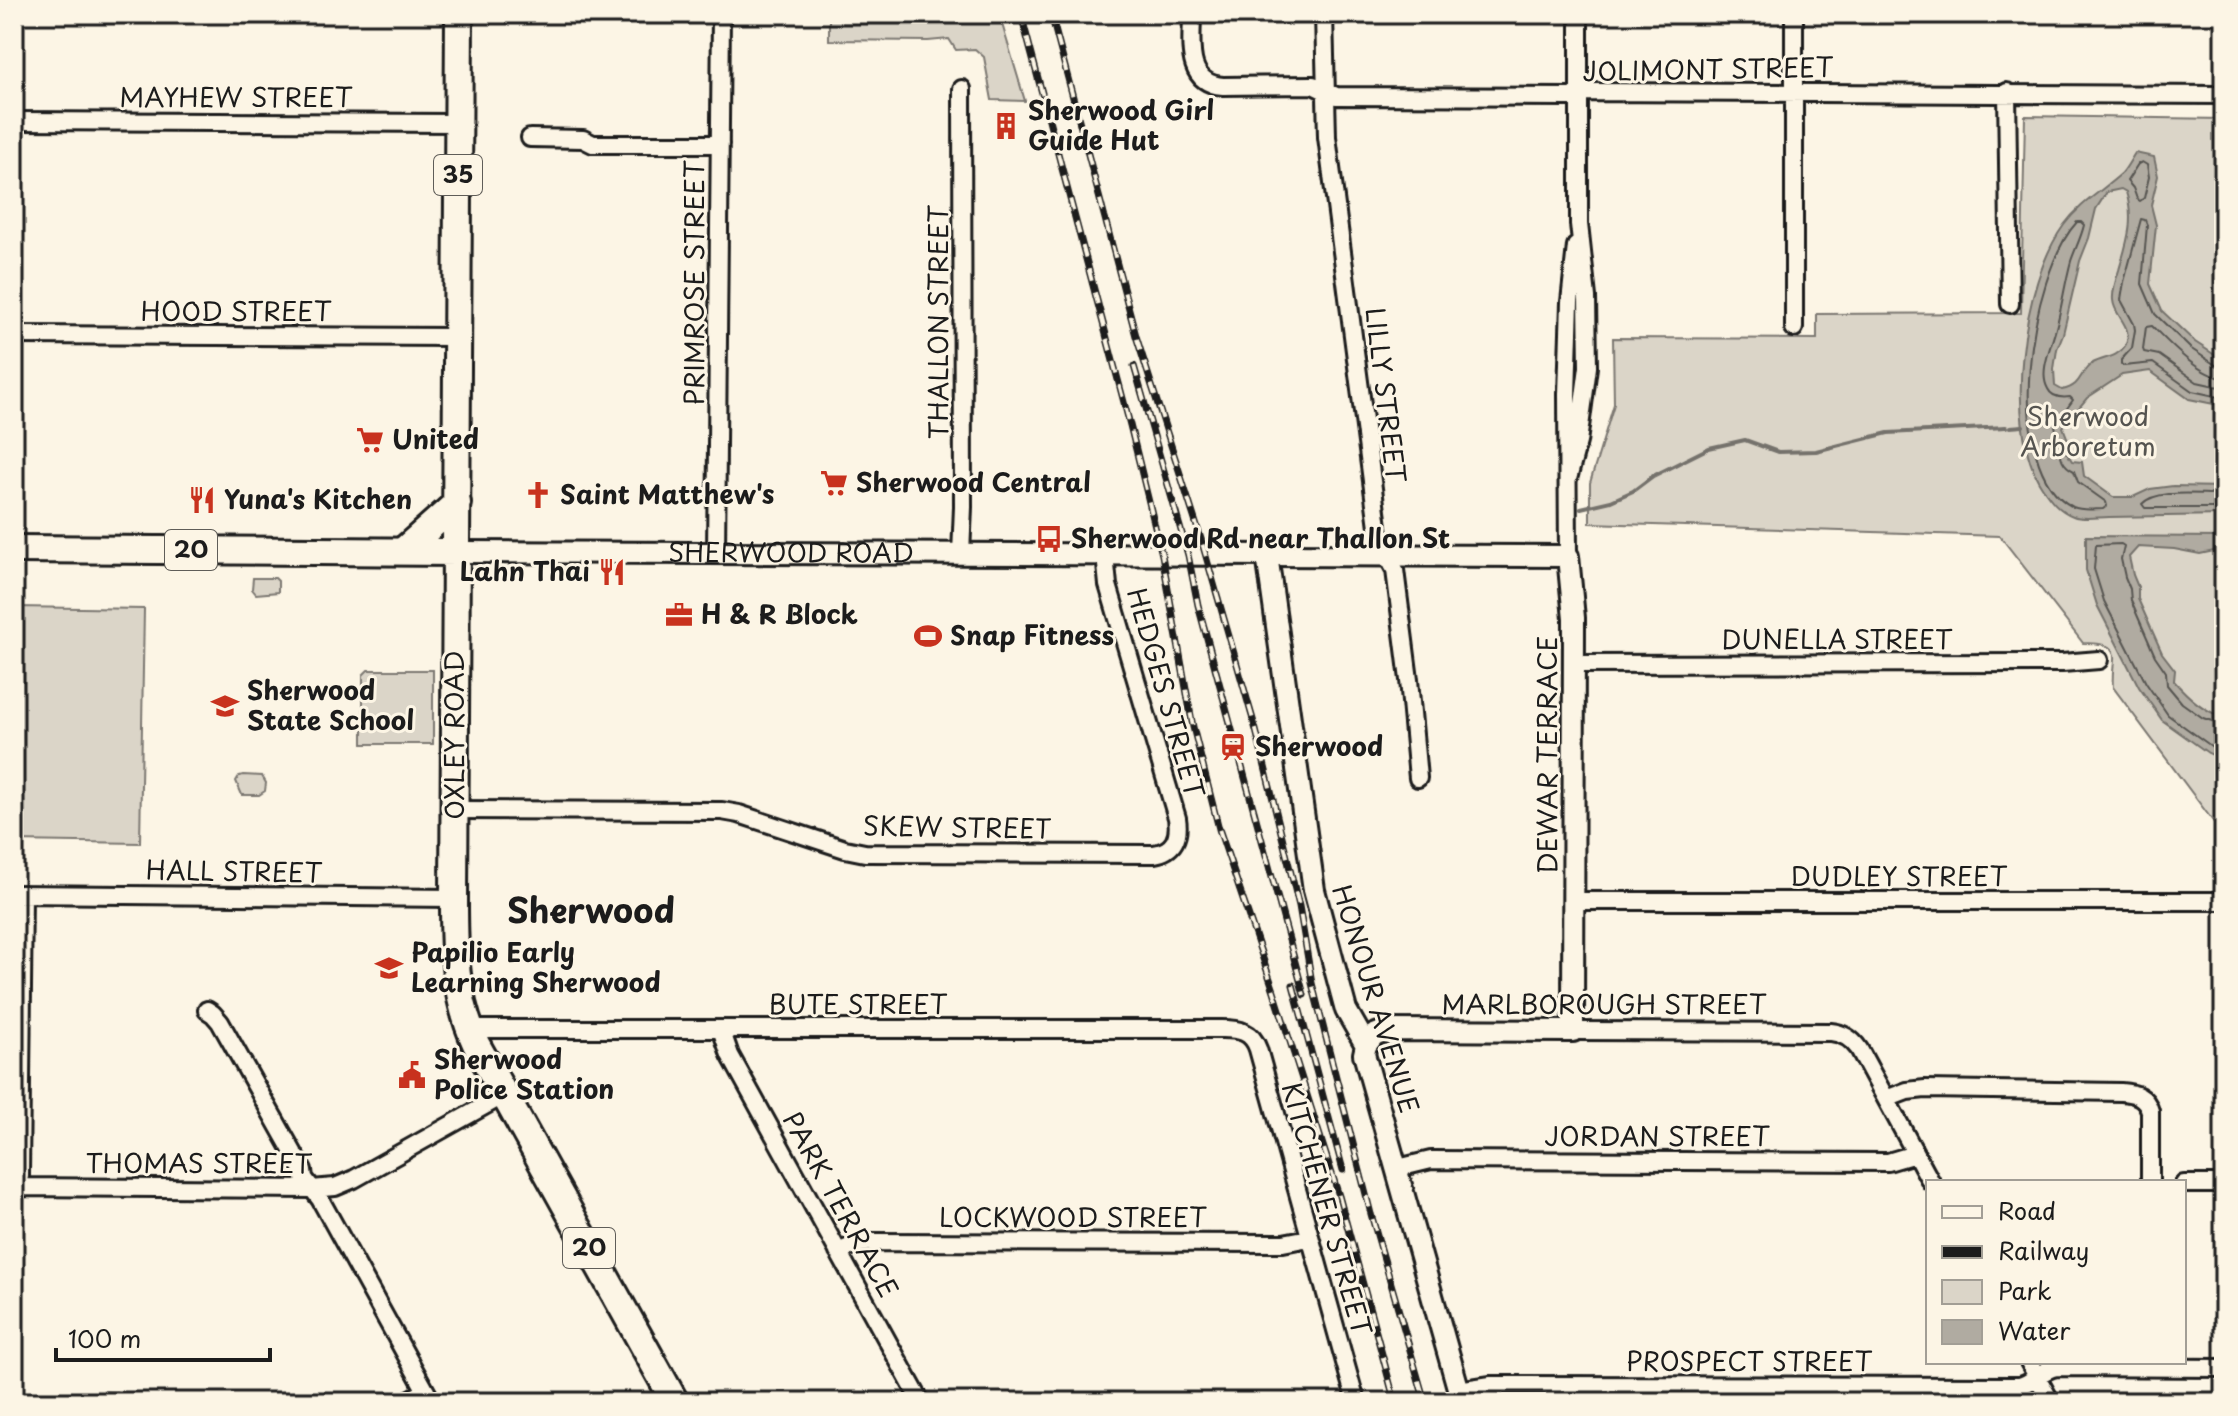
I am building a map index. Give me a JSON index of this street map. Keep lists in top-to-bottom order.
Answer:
{
  "streets": {
    "main road": [
      "35",
      "20",
      "SHERWOOD ROAD",
      "OXLEY ROAD"
    ],
    "street": [
      "JOLIMONT STREET",
      "MAYHEW STREET",
      "PRIMROSE STREET",
      "HOOD STREET",
      "THALLON STREET",
      "LILLY STREET",
      "DUNELLA STREET",
      "HEDGES STREET",
      "DEWAR TERRACE",
      "SKEW STREET",
      "HALL STREET",
      "DUDLEY STREET",
      "HONOUR AVENUE",
      "BUTE STREET",
      "MARLBOROUGH STREET",
      "JORDAN STREET",
      "THOMAS STREET",
      "PARK TERRACE",
      "KITCHENER STREET",
      "LOCKWOOD STREET",
      "PROSPECT STREET"
    ]
  },
  "crossings": [
    ["JOLIMONT STREET", "LILLY STREET"],
    ["JOLIMONT STREET", "DEWAR TERRACE"],
    ["MAYHEW STREET", "OXLEY ROAD"],
    ["PRIMROSE STREET", "SHERWOOD ROAD"],
    ["HOOD STREET", "OXLEY ROAD"],
    ["THALLON STREET", "SHERWOOD ROAD"],
    ["LILLY STREET", "SHERWOOD ROAD"],
    ["SHERWOOD ROAD", "HEDGES STREET"],
    ["SHERWOOD ROAD", "OXLEY ROAD"],
    ["SHERWOOD ROAD", "DEWAR TERRACE"],
    ["SHERWOOD ROAD", "HONOUR AVENUE"],
    ["DUNELLA STREET", "DEWAR TERRACE"],
    ["HEDGES STREET", "SKEW STREET"],
    ["OXLEY ROAD", "SKEW STREET"],
    ["OXLEY ROAD", "HALL STREET"],
    ["OXLEY ROAD", "BUTE STREET"],
    ["OXLEY ROAD", "THOMAS STREET"],
    ["DEWAR TERRACE", "DUDLEY STREET"],
    ["DEWAR TERRACE", "MARLBOROUGH STREET"],
    ["HONOUR AVENUE", "MARLBOROUGH STREET"],
    ["HONOUR AVENUE", "JORDAN STREET"],
    ["HONOUR AVENUE", "PROSPECT STREET"],
    ["BUTE STREET", "PARK TERRACE"],
    ["BUTE STREET", "KITCHENER STREET"],
    ["PARK TERRACE", "LOCKWOOD STREET"],
    ["KITCHENER STREET", "LOCKWOOD STREET"]
  ],
  "districts": ["Sherwood"],
  "parks": ["Sherwood Arboretum"],
  "places": {
    "building": ["Sherwood Girl Guide Hut"],
    "supermarket": ["United", "Sherwood Central"],
    "church": ["Saint Matthew's"],
    "restaurant": ["Yuna's Kitchen", "Lahn Thai"],
    "bus stop": ["Sherwood Rd near Thallon St"],
    "office": ["H & R Block"],
    "sports": ["Snap Fitness"],
    "school or university": ["Sherwood State School", "Papilio Early Learning Sherwood"],
    "station": ["Sherwood"],
    "public building": ["Sherwood Police Station"]
  },
  "legend": [
    "Road",
    "Railway",
    "Park",
    "Water"
  ],
  "scale_bar": "100 m"
}
